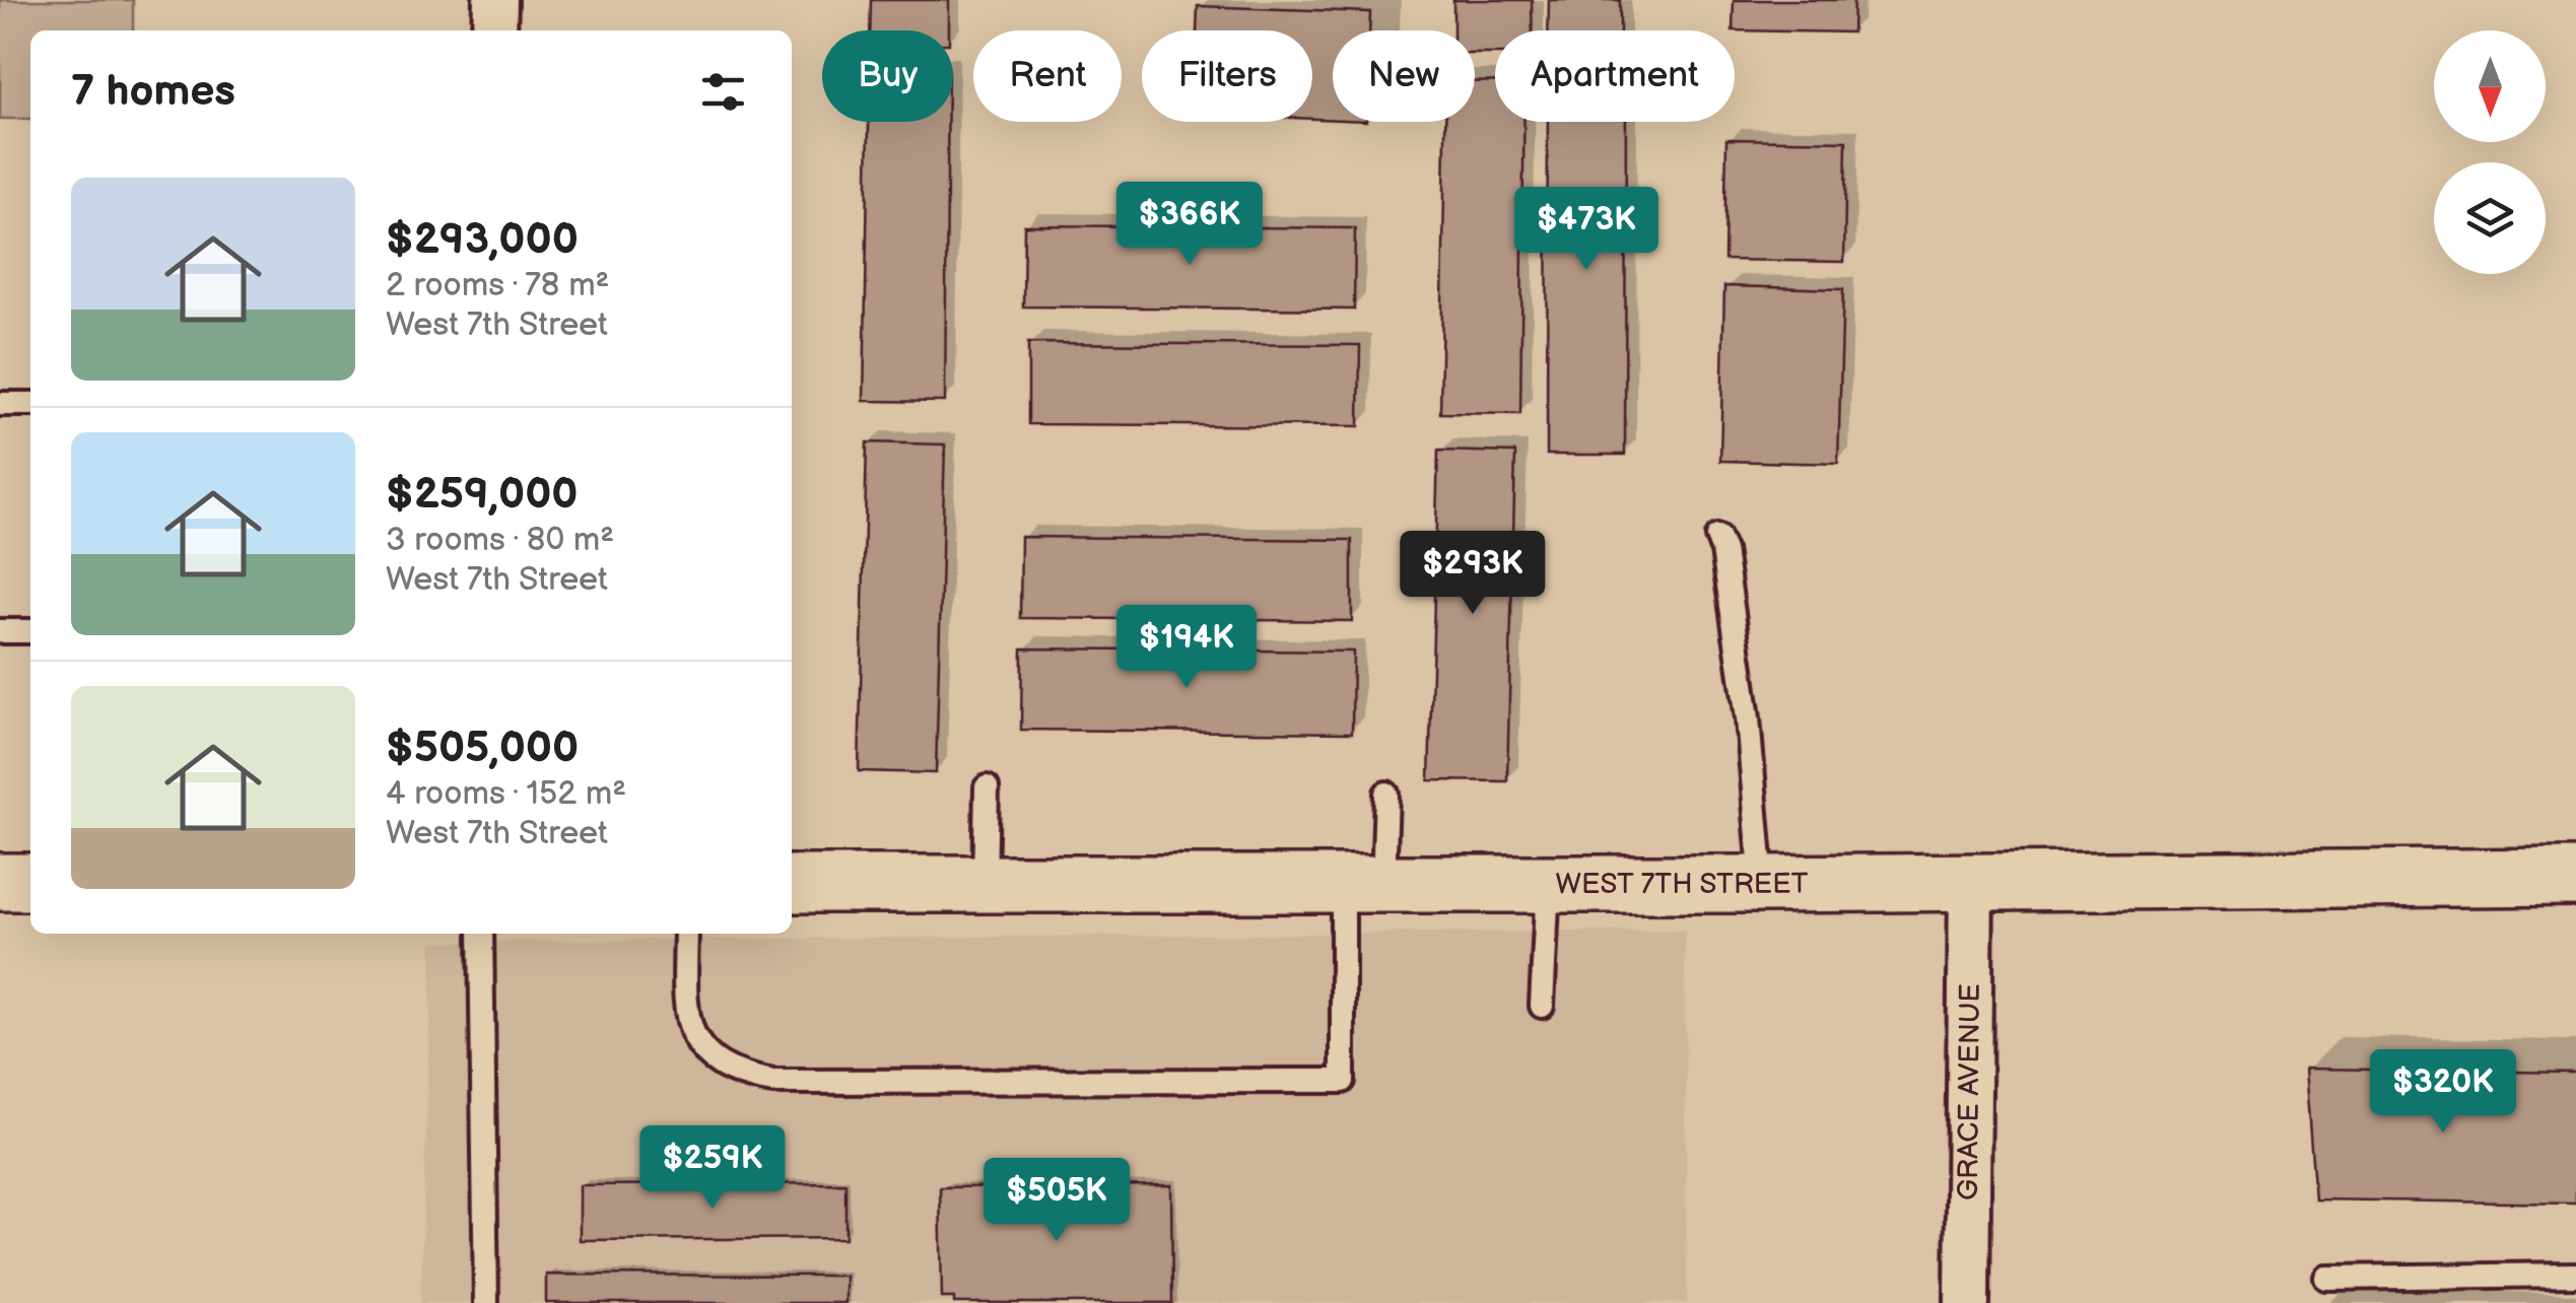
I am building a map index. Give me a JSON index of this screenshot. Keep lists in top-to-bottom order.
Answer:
{
  "streets": {
    "main road": ["WEST 7TH STREET"],
    "street": ["GRACE AVENUE"]
  },
  "crossings": [
    ["WEST 7TH STREET", "GRACE AVENUE"]
  ],
  "north": "bottom",
  "page": {
    "chip": [
      "Buy",
      "Rent",
      "Filters",
      "New",
      "Apartment"
    ],
    "heading": "7 homes",
    "list": [
      {
        "name": "$293,000",
        "note": "2 rooms · 78 m² · West 7th Street"
      },
      {
        "name": "$259,000",
        "note": "3 rooms · 80 m² · West 7th Street"
      },
      {
        "name": "$505,000",
        "note": "4 rooms · 152 m² · West 7th Street"
      }
    ],
    "price": [
      "$366K",
      "$473K",
      "$293K",
      "$194K",
      "$320K",
      "$259K",
      "$505K"
    ]
  }
}
